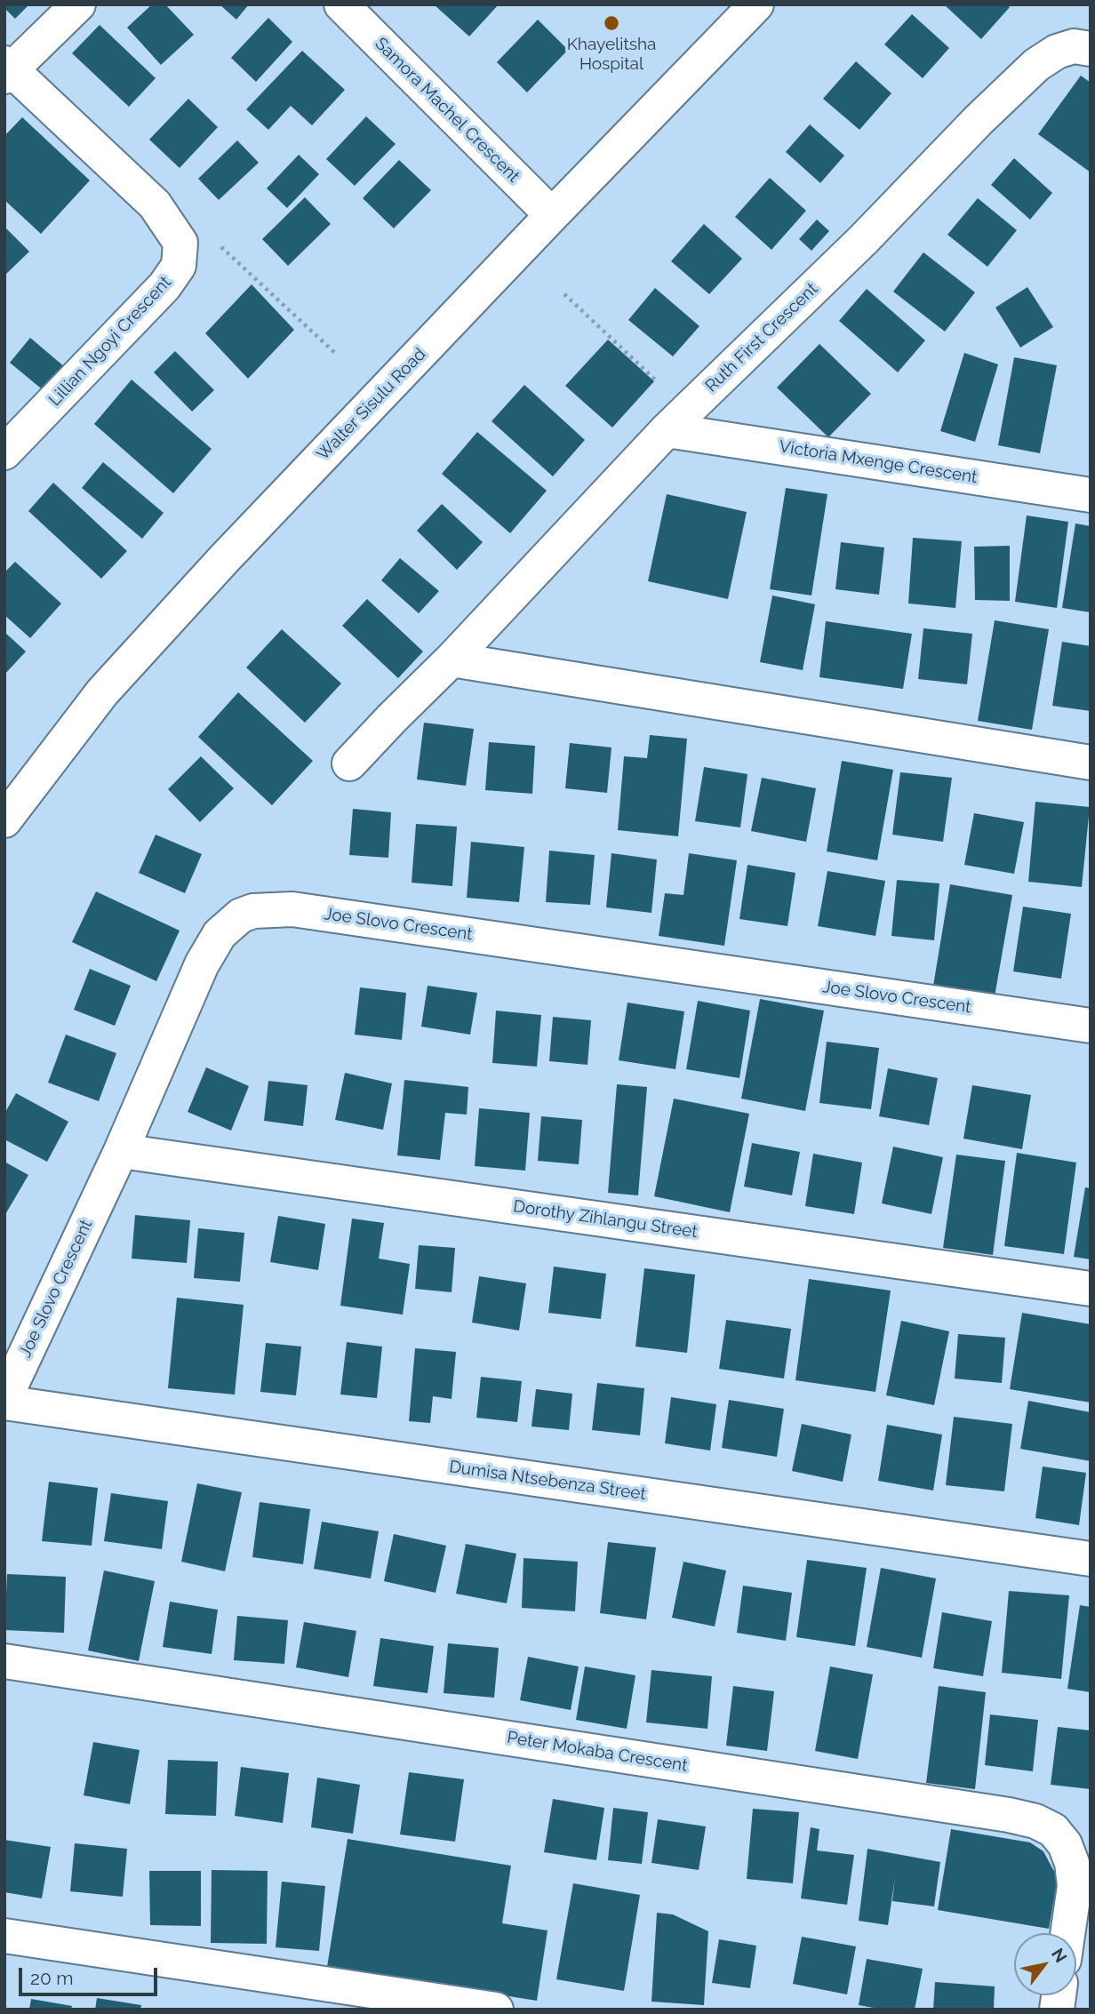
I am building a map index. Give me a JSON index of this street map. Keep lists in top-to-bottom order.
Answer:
{
  "streets": {
    "street": [
      "Samora Machel Crescent",
      "Ruth First Crescent",
      "Lillian Ngoyi Crescent",
      "Walter Sisulu Road",
      "Victoria Mxenge Crescent",
      "Joe Slovo Crescent",
      "Dorothy Zihlangu Street",
      "Dumisa Ntsebenza Street",
      "Peter Mokaba Crescent"
    ]
  },
  "crossings": [
    ["Samora Machel Crescent", "Walter Sisulu Road"],
    ["Ruth First Crescent", "Victoria Mxenge Crescent"],
    ["Joe Slovo Crescent", "Dorothy Zihlangu Street"],
    ["Joe Slovo Crescent", "Dumisa Ntsebenza Street"]
  ],
  "places": ["Khayelitsha Hospital"],
  "scale_bar": "20 m",
  "north": "top right"
}
